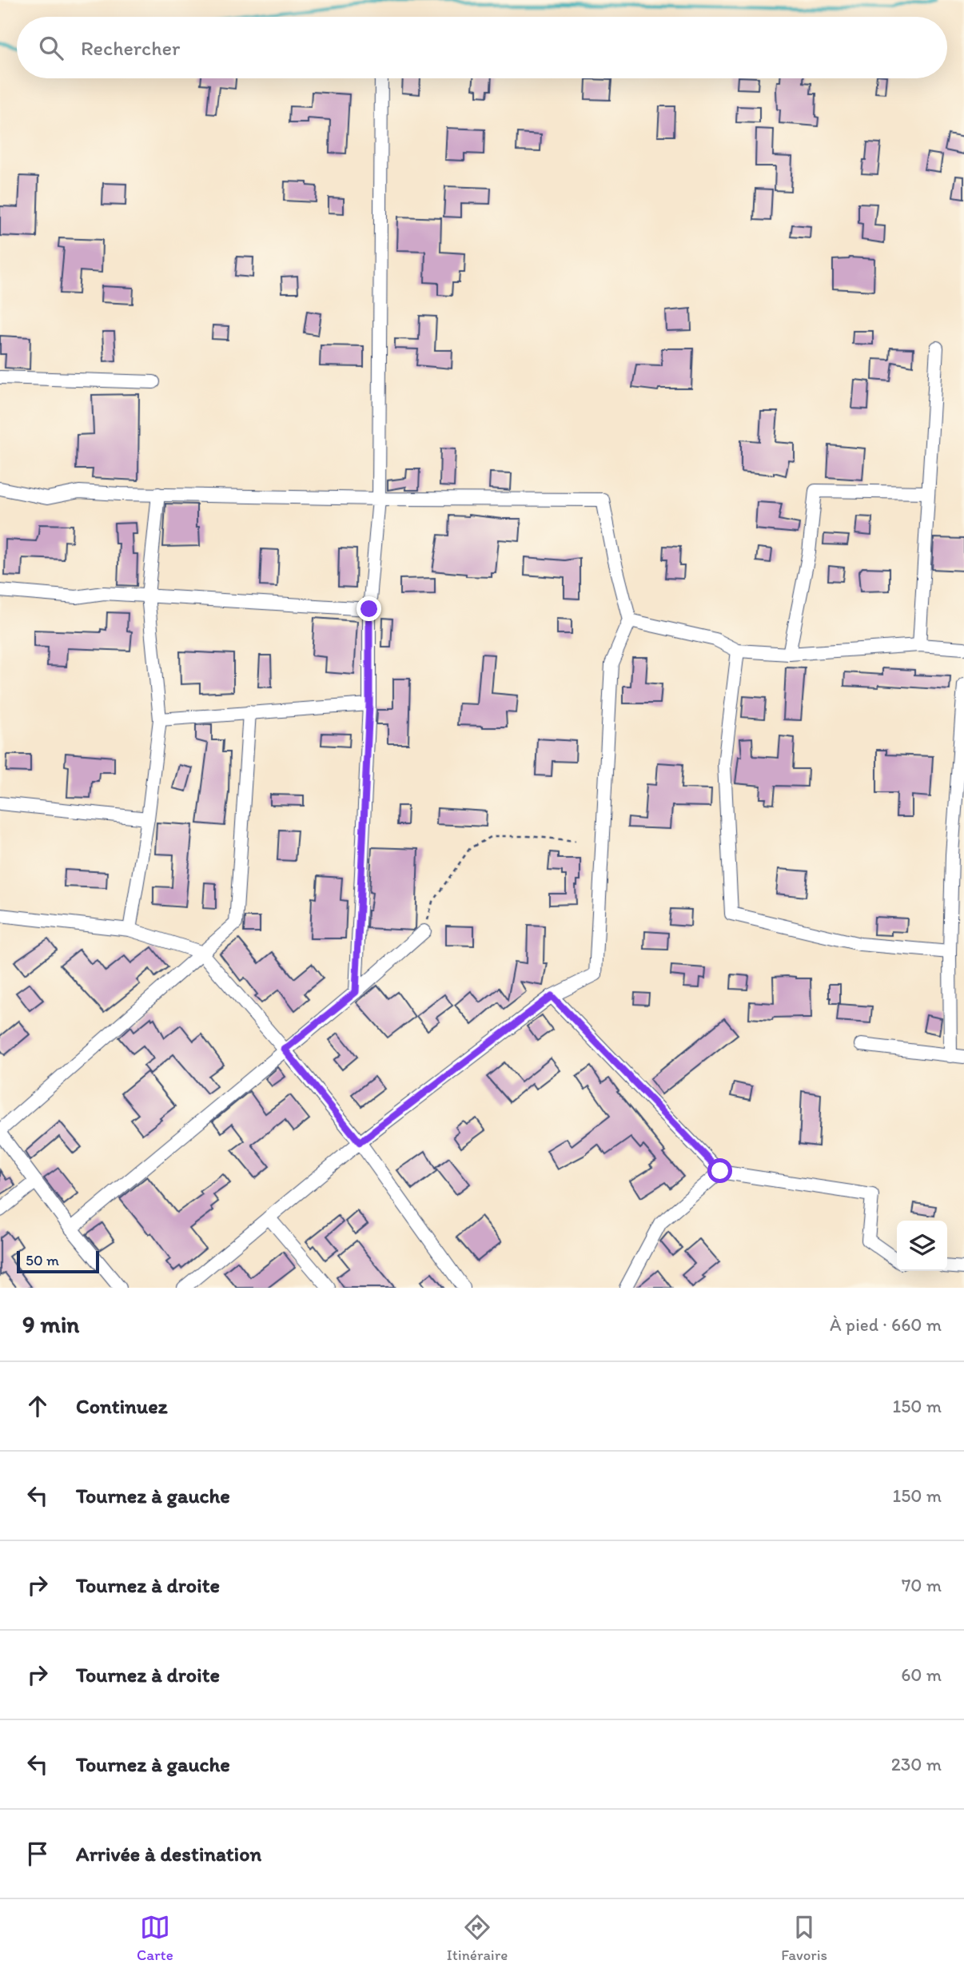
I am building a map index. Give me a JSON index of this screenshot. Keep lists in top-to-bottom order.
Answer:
{
  "scale_bar": "50 m",
  "page": {
    "search": "Rechercher",
    "scale": "50 m",
    "heading": ["9 min", "À pied · 660 m"],
    "list": [
      ["Continuez", "150 m"],
      ["Tournez à gauche", "150 m"],
      ["Tournez à droite", "70 m"],
      ["Tournez à droite", "60 m"],
      ["Tournez à gauche", "230 m"],
      "Arrivée à destination"
    ],
    "nav": ["Carte", "Itinéraire", "Favoris"]
  }
}
